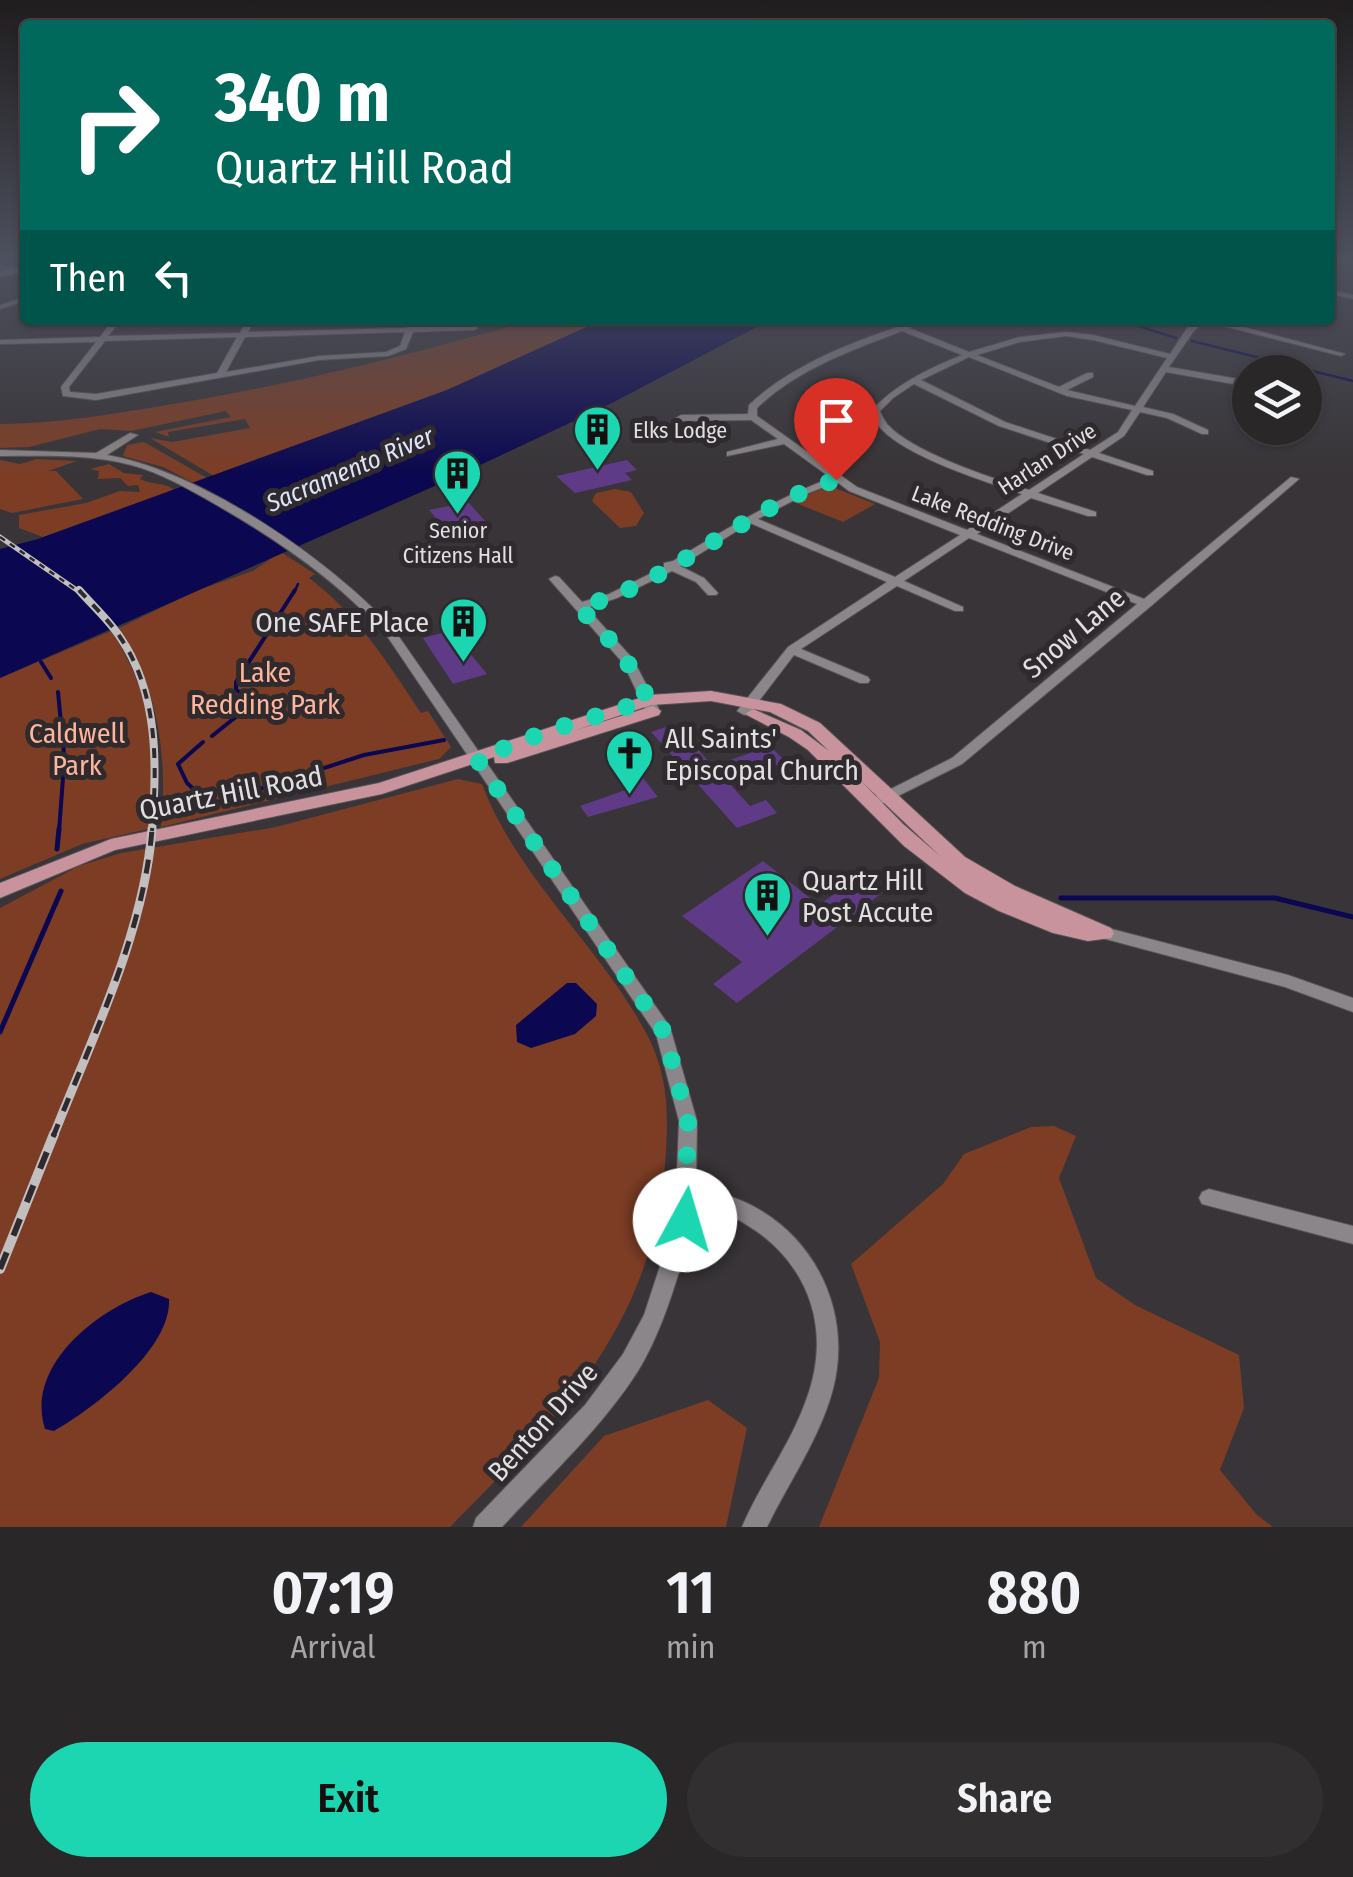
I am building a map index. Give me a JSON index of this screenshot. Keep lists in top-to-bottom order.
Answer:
{
  "streets": {
    "main road": ["Quartz Hill Road"],
    "street": [
      "Harlan Drive",
      "Lake Redding Drive",
      "Snow Lane",
      "Benton Drive"
    ]
  },
  "crossings": [
    ["Harlan Drive", "Lake Redding Drive"],
    ["Harlan Drive", "Quartz Hill Road"],
    ["Lake Redding Drive", "Snow Lane"],
    ["Snow Lane", "Quartz Hill Road"],
    ["Quartz Hill Road", "Benton Drive"]
  ],
  "water": ["Sacramento River"],
  "parks": ["Lake Redding Park", "Caldwell Park"],
  "places": {
    "building": [
      "Elks Lodge",
      "Senior Citizens Hall",
      "One SAFE Place",
      "Quartz Hill Post Accute"
    ],
    "church": ["All Saints' Episcopal Church"]
  },
  "page": {
    "turn": ["340 m", "Quartz Hill Road"],
    "then": "Then",
    "eta": [
      "07:19",
      "Arrival",
      "11",
      "min",
      "880",
      "m"
    ],
    "buttons": ["Exit", "Share"]
  }
}
